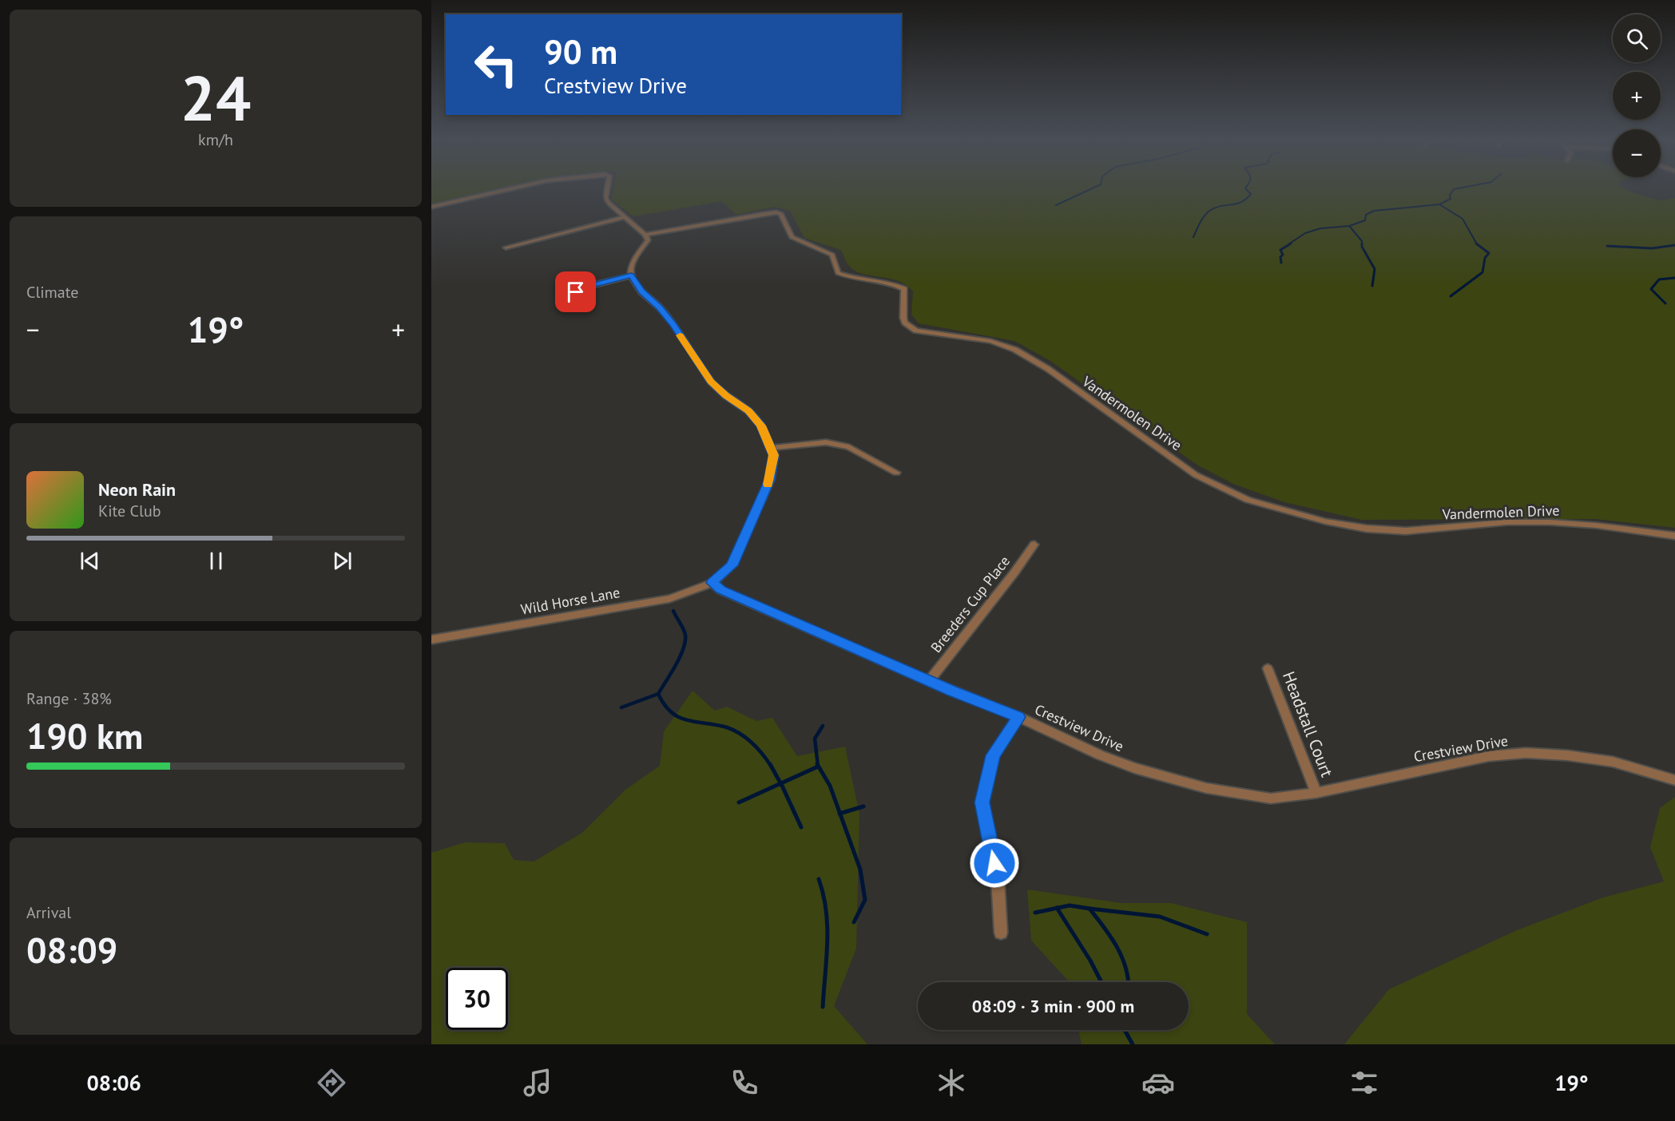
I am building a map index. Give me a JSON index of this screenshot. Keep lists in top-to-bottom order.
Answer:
{
  "streets": {
    "street": [
      "Vandermolen Drive",
      "Wild Horse Lane",
      "Breeders Cup Place",
      "Headstall Court",
      "Crestview Drive"
    ]
  },
  "crossings": [
    ["Wild Horse Lane", "Crestview Drive"],
    ["Breeders Cup Place", "Crestview Drive"],
    ["Headstall Court", "Crestview Drive"]
  ],
  "page": {
    "tile": [
      ["24", "km/h"],
      "Climate",
      ["Range · 38%", "190 km"],
      ["Arrival", "08:09"]
    ],
    "map_buttons": ["+", "−"],
    "turn": ["90 m", "Crestview Drive"],
    "heat": ["−", "19°", "+"],
    "song": ["Neon Rain", "Kite Club"],
    "limit": "30",
    "trip": "08:09 · 3 min · 900 m",
    "tabs": ["08:06", "19°"]
  }
}
